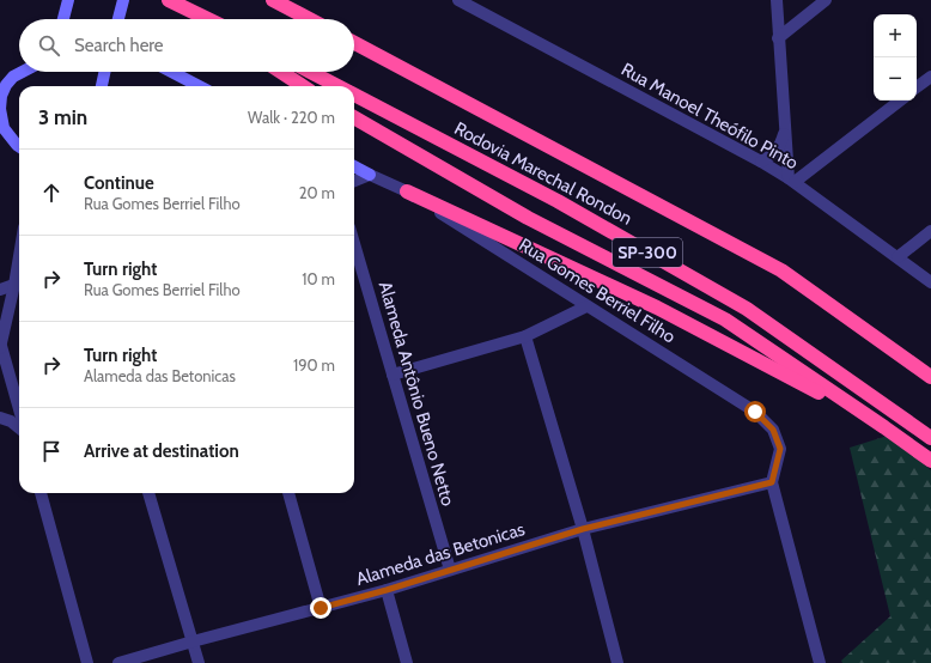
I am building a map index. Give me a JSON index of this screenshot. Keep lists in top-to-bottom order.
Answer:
{
  "streets": {
    "highway": ["Rodovia Marechal Rondon", "SP-300"],
    "street": [
      "Rua Manoel Theófilo Pinto",
      "Rua Gomes Berriel Filho",
      "Alameda Antônio Bueno Netto",
      "Alameda das Betonicas"
    ]
  },
  "crossings": [
    ["Rua Gomes Berriel Filho", "Alameda das Betonicas"],
    ["Alameda Antônio Bueno Netto", "Alameda das Betonicas"]
  ],
  "page": {
    "map_buttons": ["+", "−"],
    "search": "Search here",
    "heading": ["3 min", "Walk · 220 m"],
    "list": [
      ["Continue", "Rua Gomes Berriel Filho", "20 m"],
      ["Turn right", "Rua Gomes Berriel Filho", "10 m"],
      ["Turn right", "Alameda das Betonicas", "190 m"],
      "Arrive at destination"
    ]
  }
}
